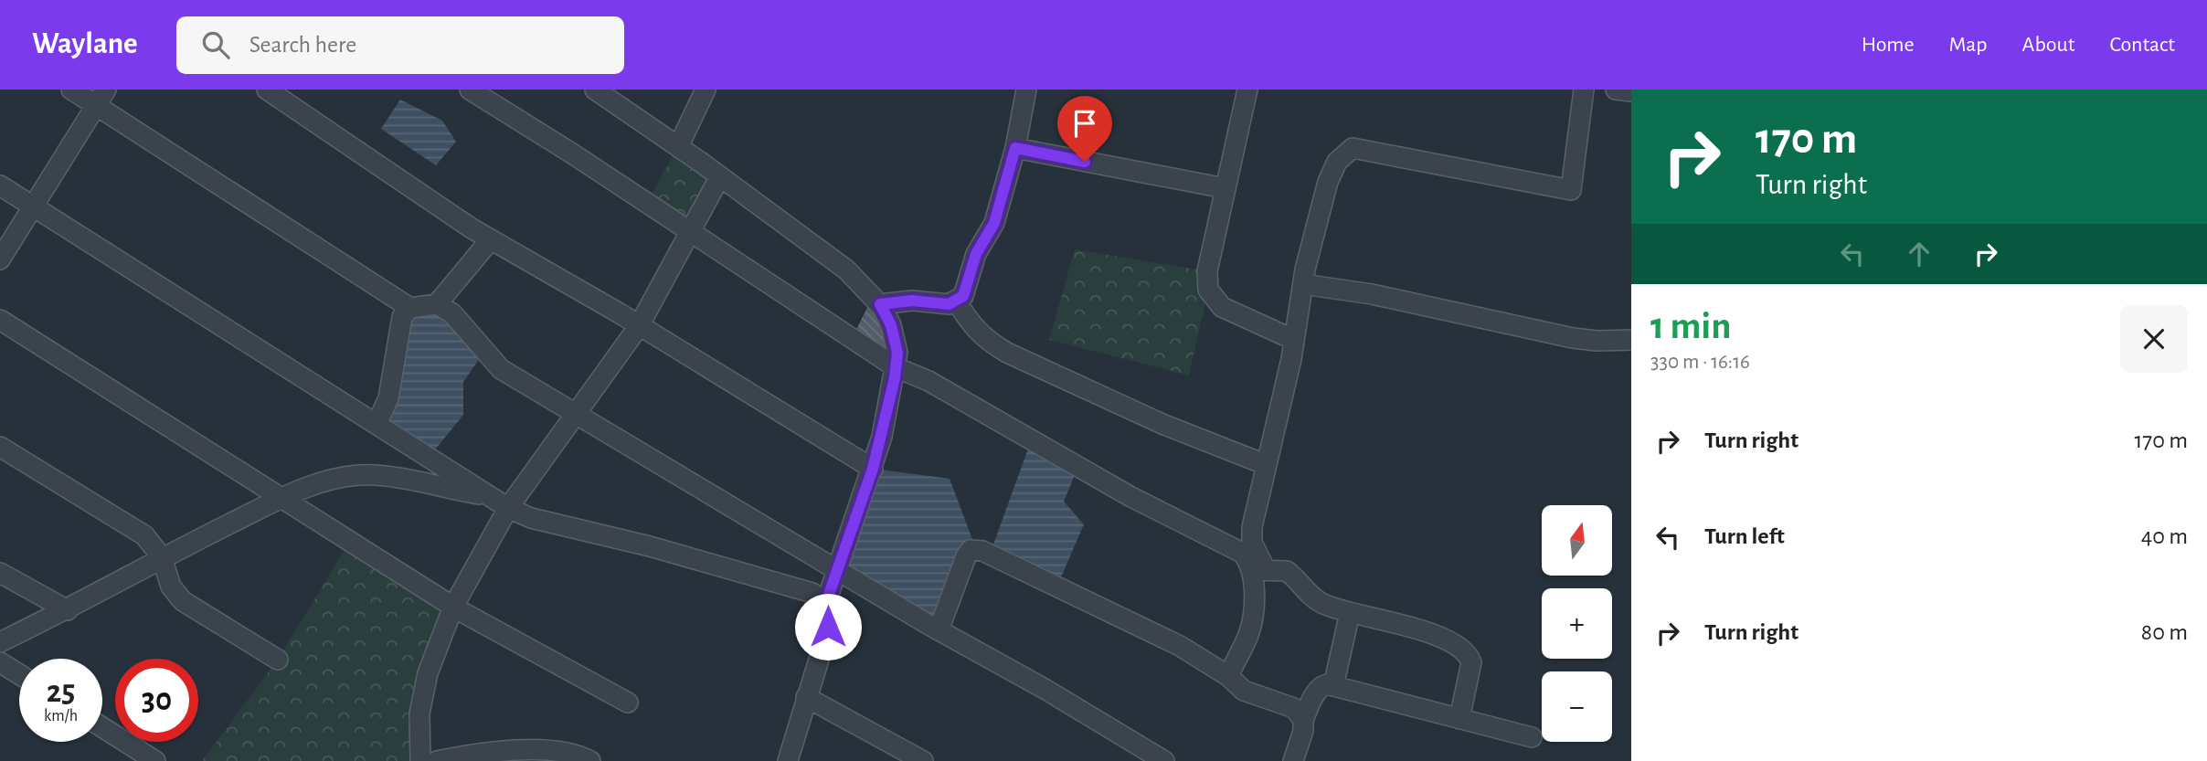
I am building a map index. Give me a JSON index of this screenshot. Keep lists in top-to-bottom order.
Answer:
{
  "north": "top",
  "page": {
    "header": "Waylane",
    "search": "Search here",
    "nav": [
      "Home",
      "Map",
      "About",
      "Contact"
    ],
    "turn": ["170 m", "Turn right"],
    "heading": ["1 min", "330 m · 16:16"],
    "list": [
      {
        "name": "Turn right",
        "value": "170 m"
      },
      {
        "name": "Turn left",
        "value": "40 m"
      },
      {
        "name": "Turn right",
        "value": "80 m"
      }
    ],
    "map_buttons": ["+", "−"],
    "speed": "25 km/h",
    "limit": "30"
  }
}
